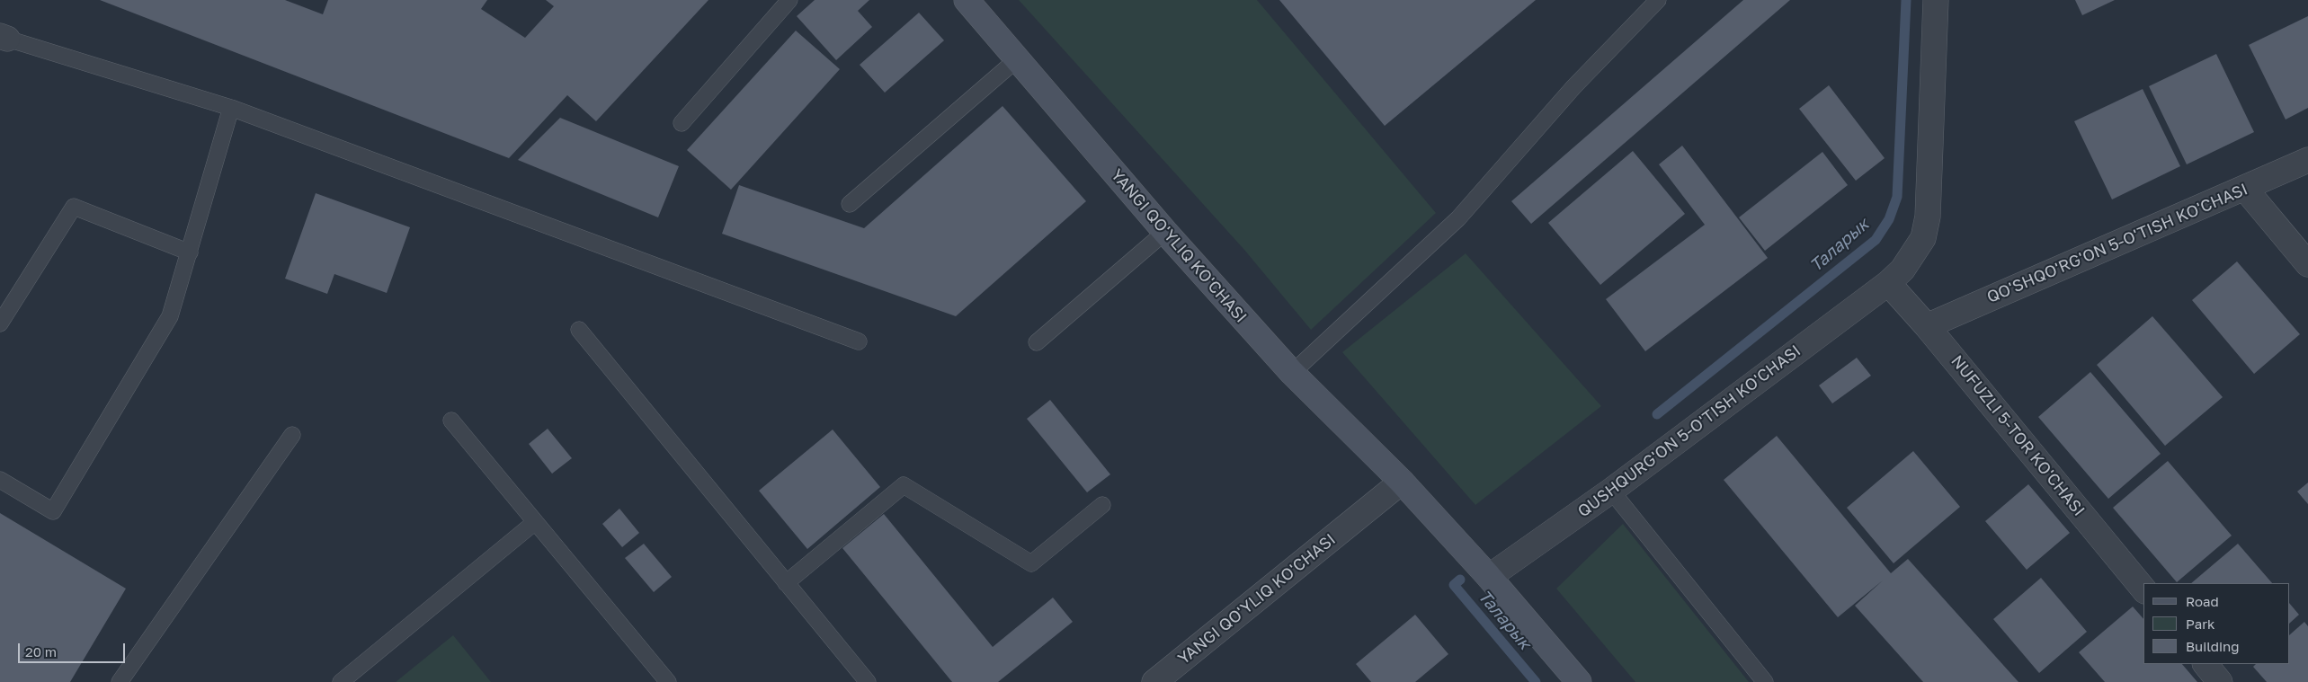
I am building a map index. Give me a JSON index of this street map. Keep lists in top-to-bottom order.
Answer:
{
  "streets": {
    "street": [
      "QO'SHQO'RG'ON 5-O'TISH KO'CHASI",
      "YANGI QO'YLIQ KO'CHASI",
      "QUSHQURG'ON 5-O'TISH KO'CHASI",
      "NUFUZLI 5-TOR KO'CHASI"
    ]
  },
  "crossings": [
    ["QO'SHQO'RG'ON 5-O'TISH KO'CHASI", "NUFUZLI 5-TOR KO'CHASI"],
    ["YANGI QO'YLIQ KO'CHASI", "QUSHQURG'ON 5-O'TISH KO'CHASI"],
    ["QUSHQURG'ON 5-O'TISH KO'CHASI", "NUFUZLI 5-TOR KO'CHASI"]
  ],
  "water": ["Таларык"],
  "legend": ["Road", "Park", "Building"],
  "scale_bar": "20 m"
}
